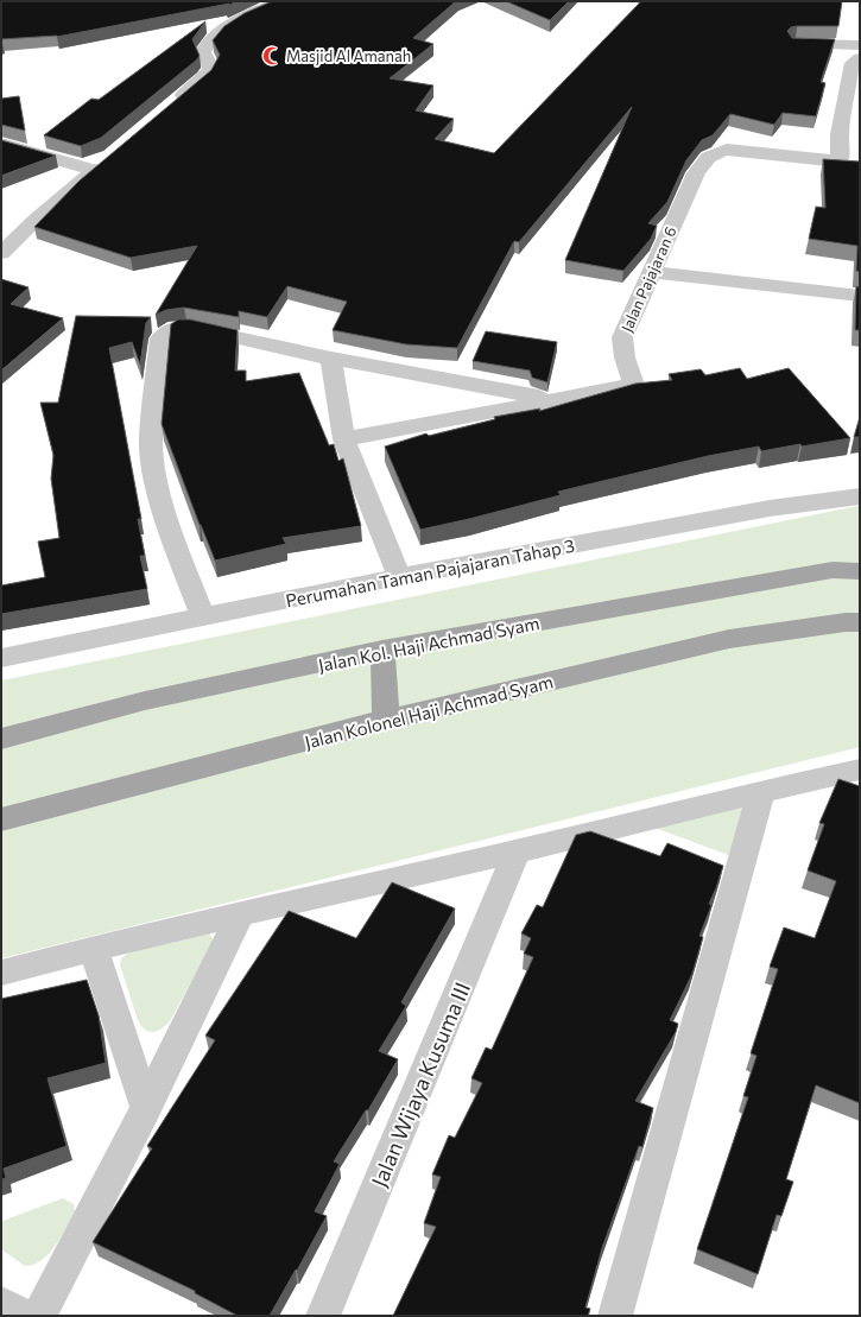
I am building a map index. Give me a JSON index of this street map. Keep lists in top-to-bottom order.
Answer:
{
  "streets": {
    "main road": ["Jalan Kol. Haji Achmad Syam", "Jalan Kolonel Haji Achmad Syam"],
    "street": ["Jalan Pajajaran 6", "Perumahan Taman Pajajaran Tahap 3", "Jalan Wijaya Kusuma III"]
  },
  "places": {
    "mosque": ["Masjid Al Amanah"]
  }
}
